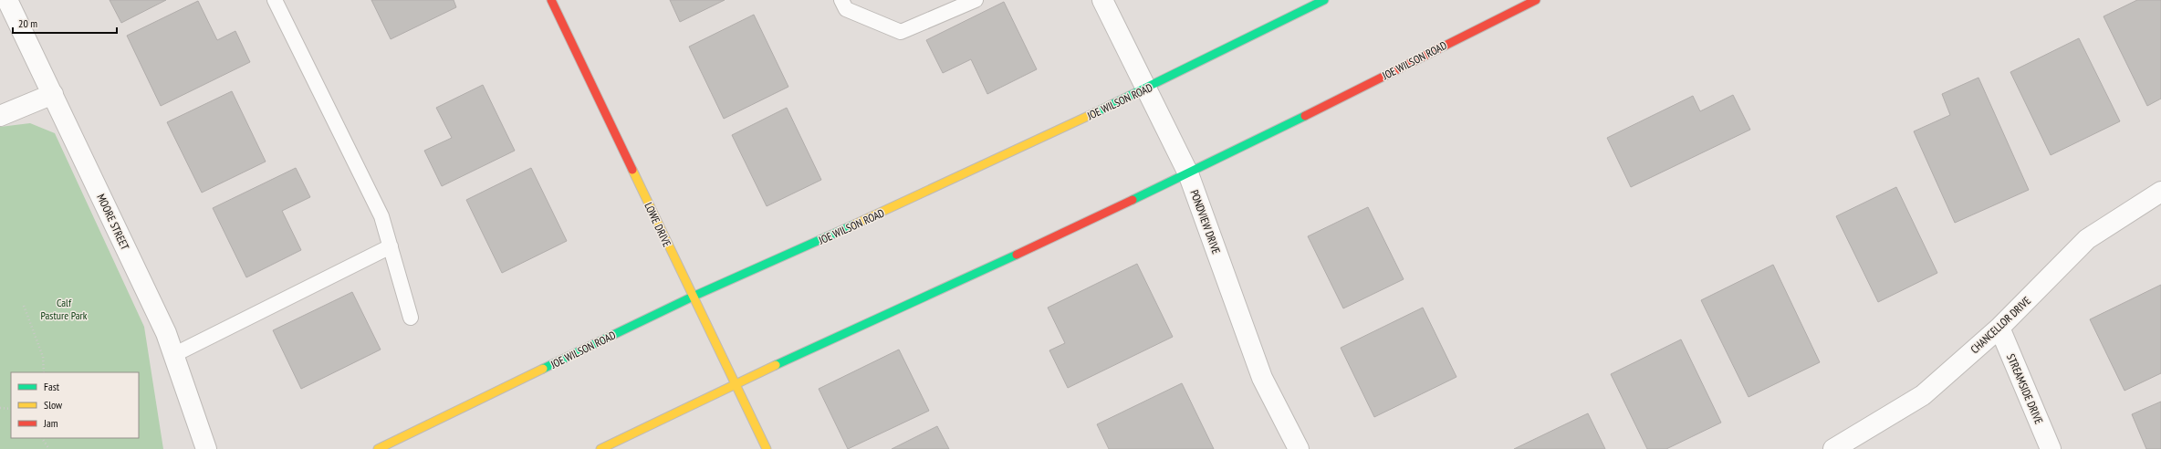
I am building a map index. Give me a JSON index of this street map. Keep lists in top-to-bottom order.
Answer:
{
  "streets": {
    "main road": ["JOE WILSON ROAD", "LOWE DRIVE"],
    "street": [
      "MOORE STREET",
      "PONDVIEW DRIVE",
      "CHANCELLOR DRIVE",
      "STREAMSIDE DRIVE"
    ]
  },
  "crossings": [
    ["JOE WILSON ROAD", "PONDVIEW DRIVE"],
    ["JOE WILSON ROAD", "LOWE DRIVE"],
    ["CHANCELLOR DRIVE", "STREAMSIDE DRIVE"]
  ],
  "parks": ["Calf Pasture Park"],
  "legend": ["Fast", "Slow", "Jam"],
  "scale_bar": "20 m"
}
